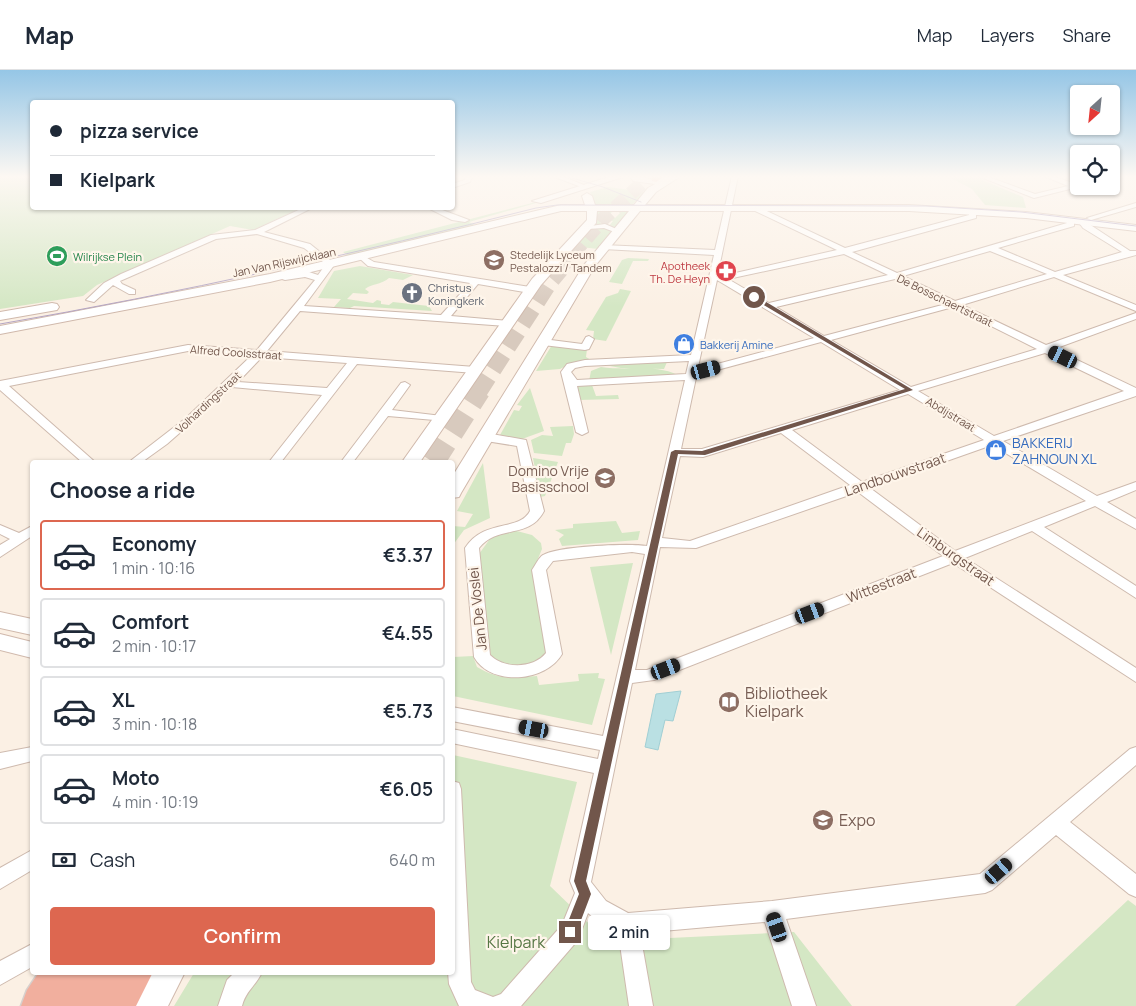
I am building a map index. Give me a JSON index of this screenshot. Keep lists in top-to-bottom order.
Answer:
{
  "streets": {
    "main road": ["Jan Van Rijswijcklaan"],
    "street": [
      "De Bosschaertstraat",
      "Alfred Coolsstraat",
      "Volhardingstraat",
      "Abdijstraat",
      "Landbouwstraat",
      "Limburgstraat",
      "Wittestraat",
      "Jan De Voslei"
    ]
  },
  "crossings": [
    ["Jan Van Rijswijcklaan", "Volhardingstraat"],
    ["De Bosschaertstraat", "Landbouwstraat"],
    ["Alfred Coolsstraat", "Volhardingstraat"],
    ["Abdijstraat", "Landbouwstraat"],
    ["Abdijstraat", "Wittestraat"],
    ["Landbouwstraat", "Limburgstraat"],
    ["Landbouwstraat", "Jan De Voslei"],
    ["Limburgstraat", "Wittestraat"]
  ],
  "parks": ["Kielpark"],
  "places": {
    "sports": ["Wilrijkse Plein"],
    "school or university": ["Stedelijk Lyceum Pestalozzi / Tandem", "Domino Vrije Basisschool", "Expo"],
    "pharmacy": ["Apotheek Th. De Heyn"],
    "church": ["Christus Koningkerk"],
    "shop": ["Bakkerij Amine", "BAKKERIJ ZAHNOUN XL"],
    "library": ["Bibliotheek Kielpark"]
  },
  "north": "bottom left",
  "page": {
    "header": "Map",
    "nav": ["Map", "Layers", "Share"],
    "banner": ["pizza service", "Kielpark"],
    "heading": "Choose a ride",
    "list": [
      {
        "name": "Economy",
        "note": "1 min · 10:16",
        "value": "€3.37"
      },
      {
        "name": "Comfort",
        "note": "2 min · 10:17",
        "value": "€4.55"
      },
      {
        "name": "XL",
        "note": "3 min · 10:18",
        "value": "€5.73"
      },
      {
        "name": "Moto",
        "note": "4 min · 10:19",
        "value": "€6.05"
      }
    ],
    "pay": ["Cash", "640 m"],
    "buttons": "Confirm",
    "bubble": "2 min"
  }
}
